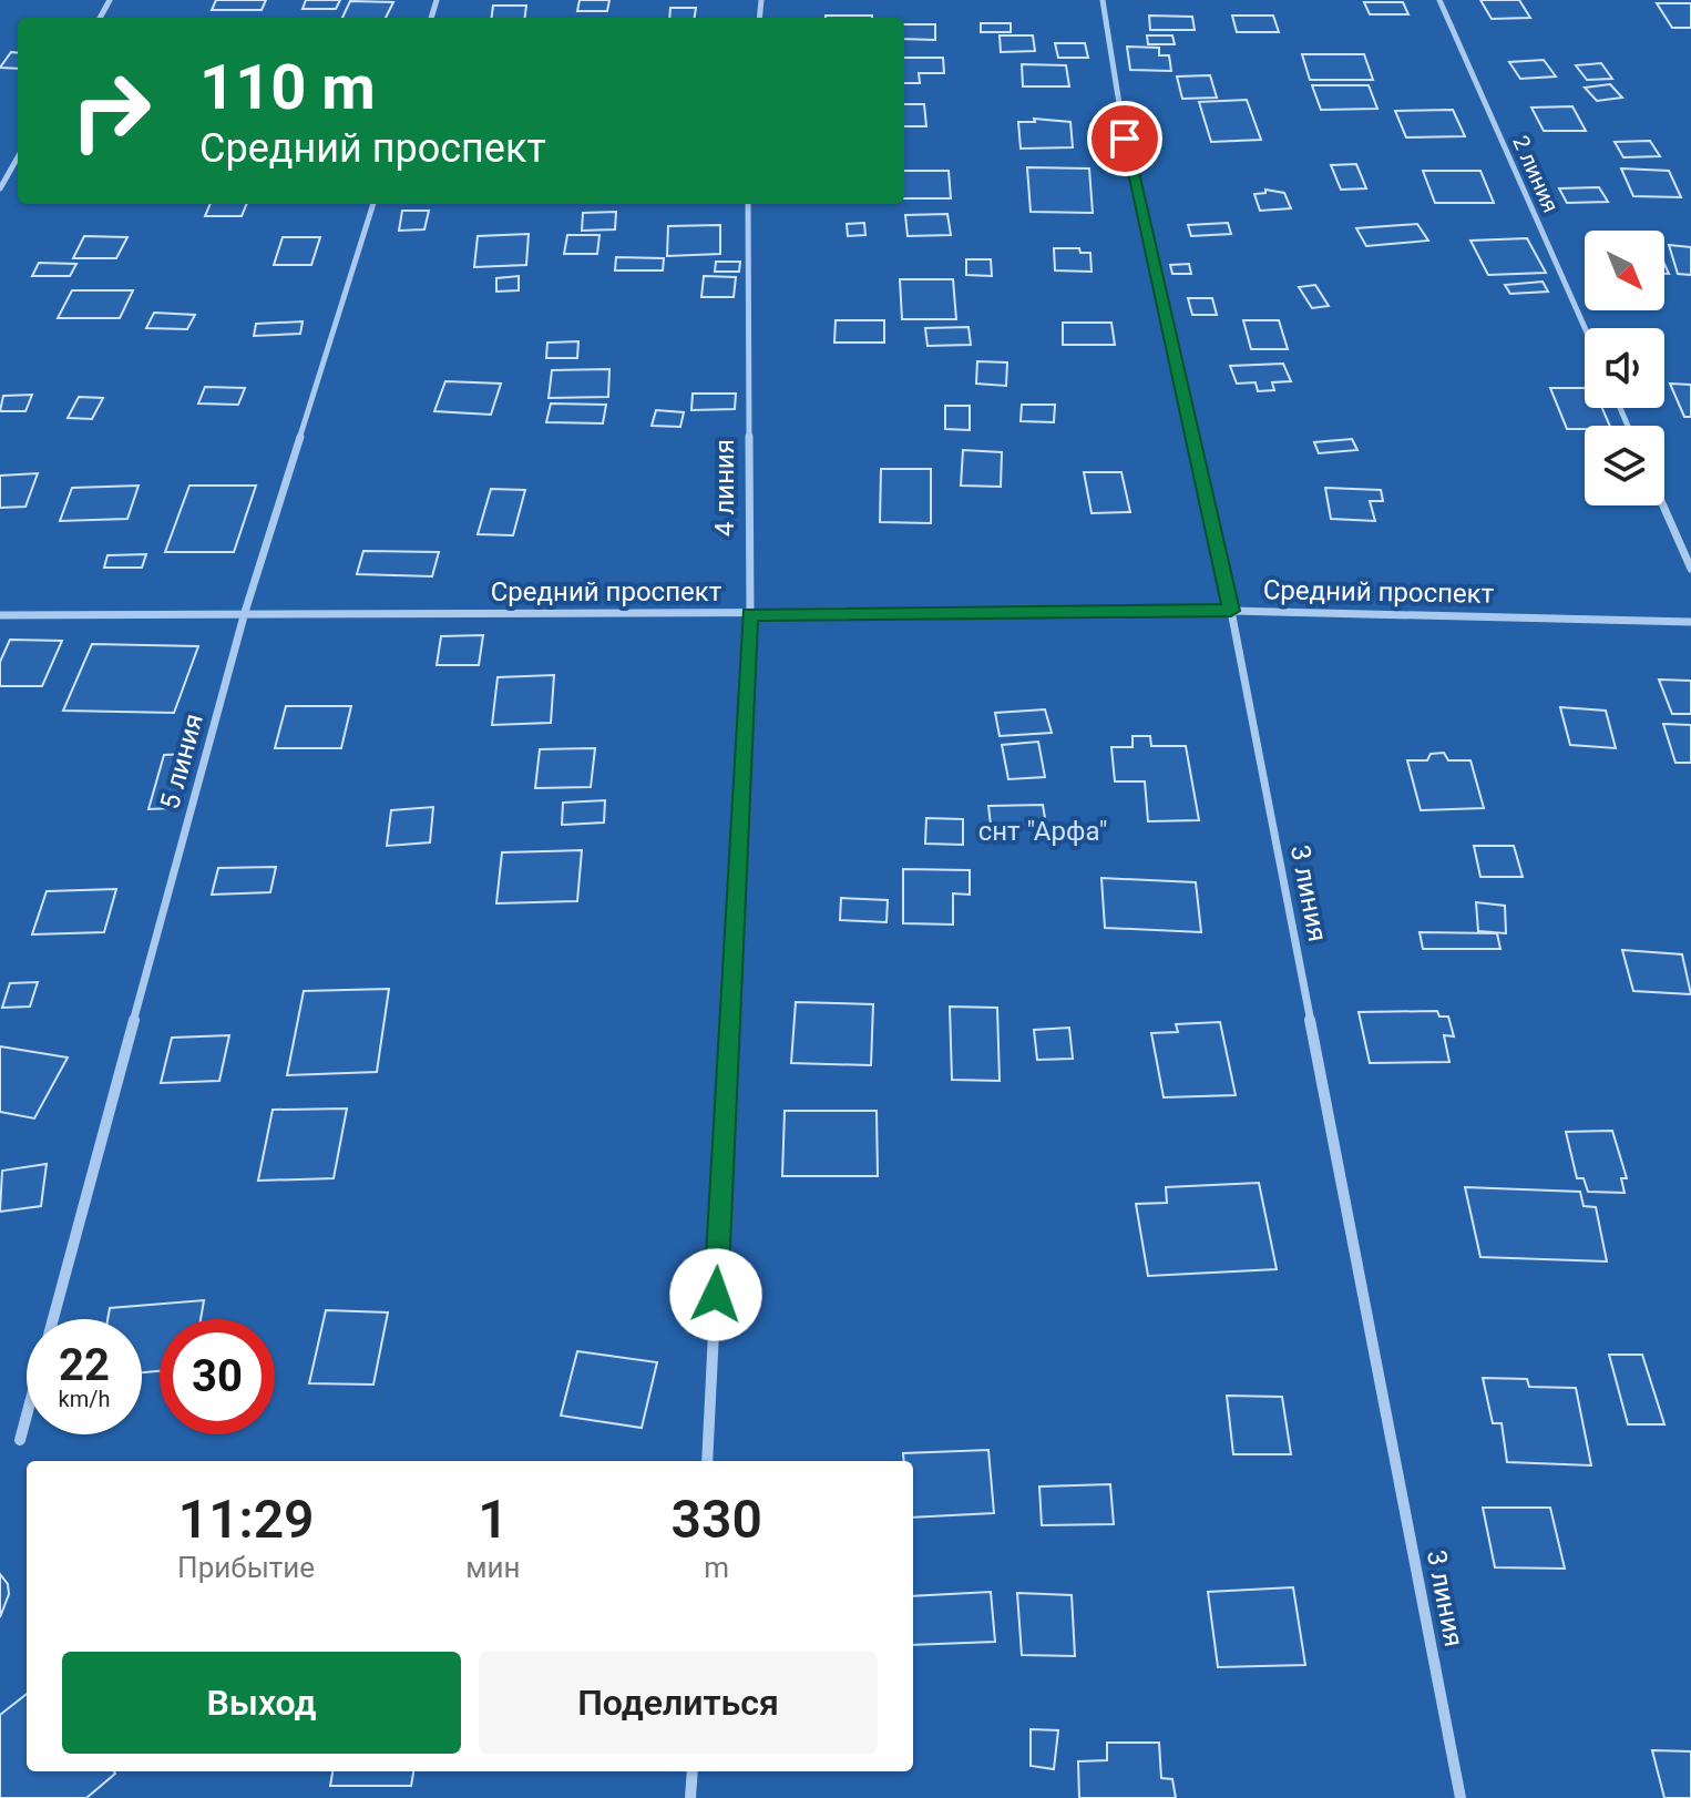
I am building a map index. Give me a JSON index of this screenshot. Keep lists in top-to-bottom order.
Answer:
{
  "streets": {
    "street": [
      "2 линия",
      "4 линия",
      "Средний проспект",
      "5 линия",
      "3 линия"
    ]
  },
  "crossings": [
    ["4 линия", "Средний проспект"],
    ["Средний проспект", "5 линия"],
    ["Средний проспект", "3 линия"]
  ],
  "parks": ["снт \"Арфа\""],
  "north": "bottom right",
  "page": {
    "turn": ["110 m", "Средний проспект"],
    "speed": "22 km/h",
    "limit": "30",
    "eta": [
      "11:29",
      "Прибытие",
      "1",
      "мин",
      "330",
      "m"
    ],
    "buttons": ["Выход", "Поделиться"]
  }
}
